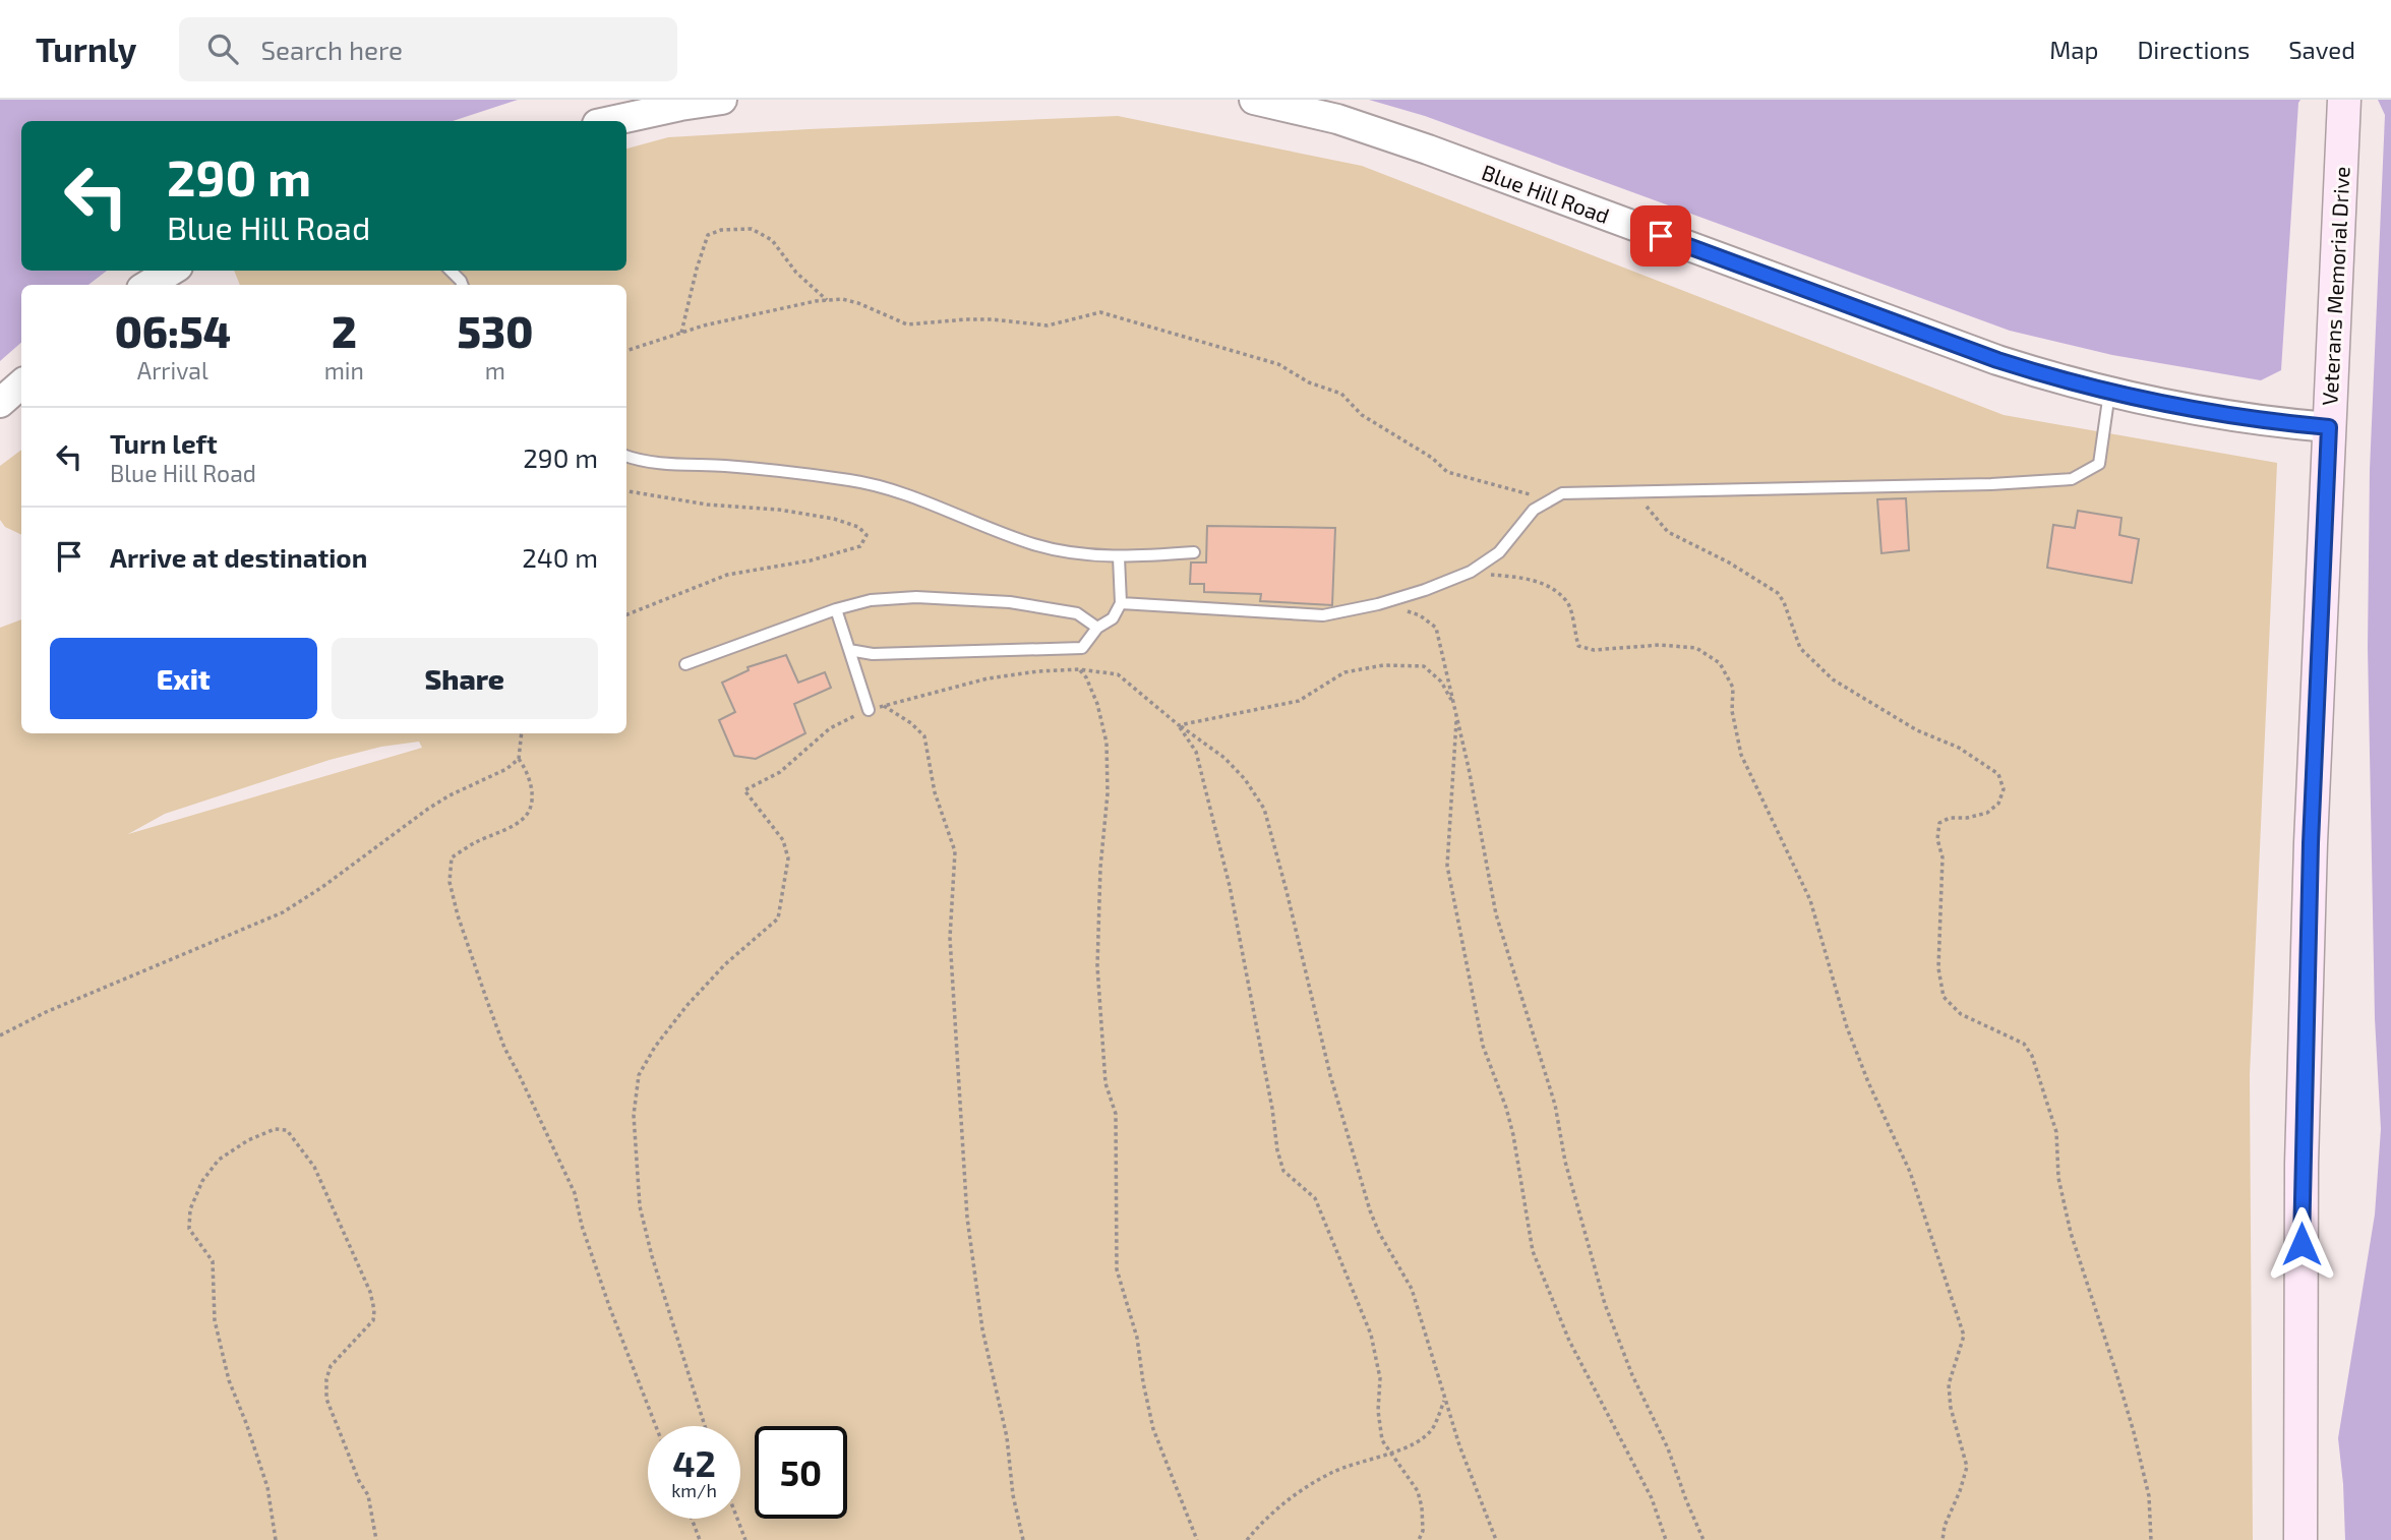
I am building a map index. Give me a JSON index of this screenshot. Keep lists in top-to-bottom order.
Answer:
{
  "streets": {
    "main road": ["Veterans Memorial Drive"],
    "street": ["Blue Hill Road"]
  },
  "crossings": [
    ["Blue Hill Road", "Veterans Memorial Drive"]
  ],
  "page": {
    "header": "Turnly",
    "search": "Search here",
    "nav": ["Map", "Directions", "Saved"],
    "turn": ["290 m", "Blue Hill Road"],
    "eta": [
      "06:54",
      "Arrival",
      "2",
      "min",
      "530",
      "m"
    ],
    "list": [
      {
        "name": "Turn left",
        "note": "Blue Hill Road",
        "value": "290 m"
      },
      {
        "name": "Arrive at destination",
        "value": "240 m"
      }
    ],
    "buttons": ["Exit", "Share"],
    "speed": "42 km/h",
    "limit": "50"
  }
}
